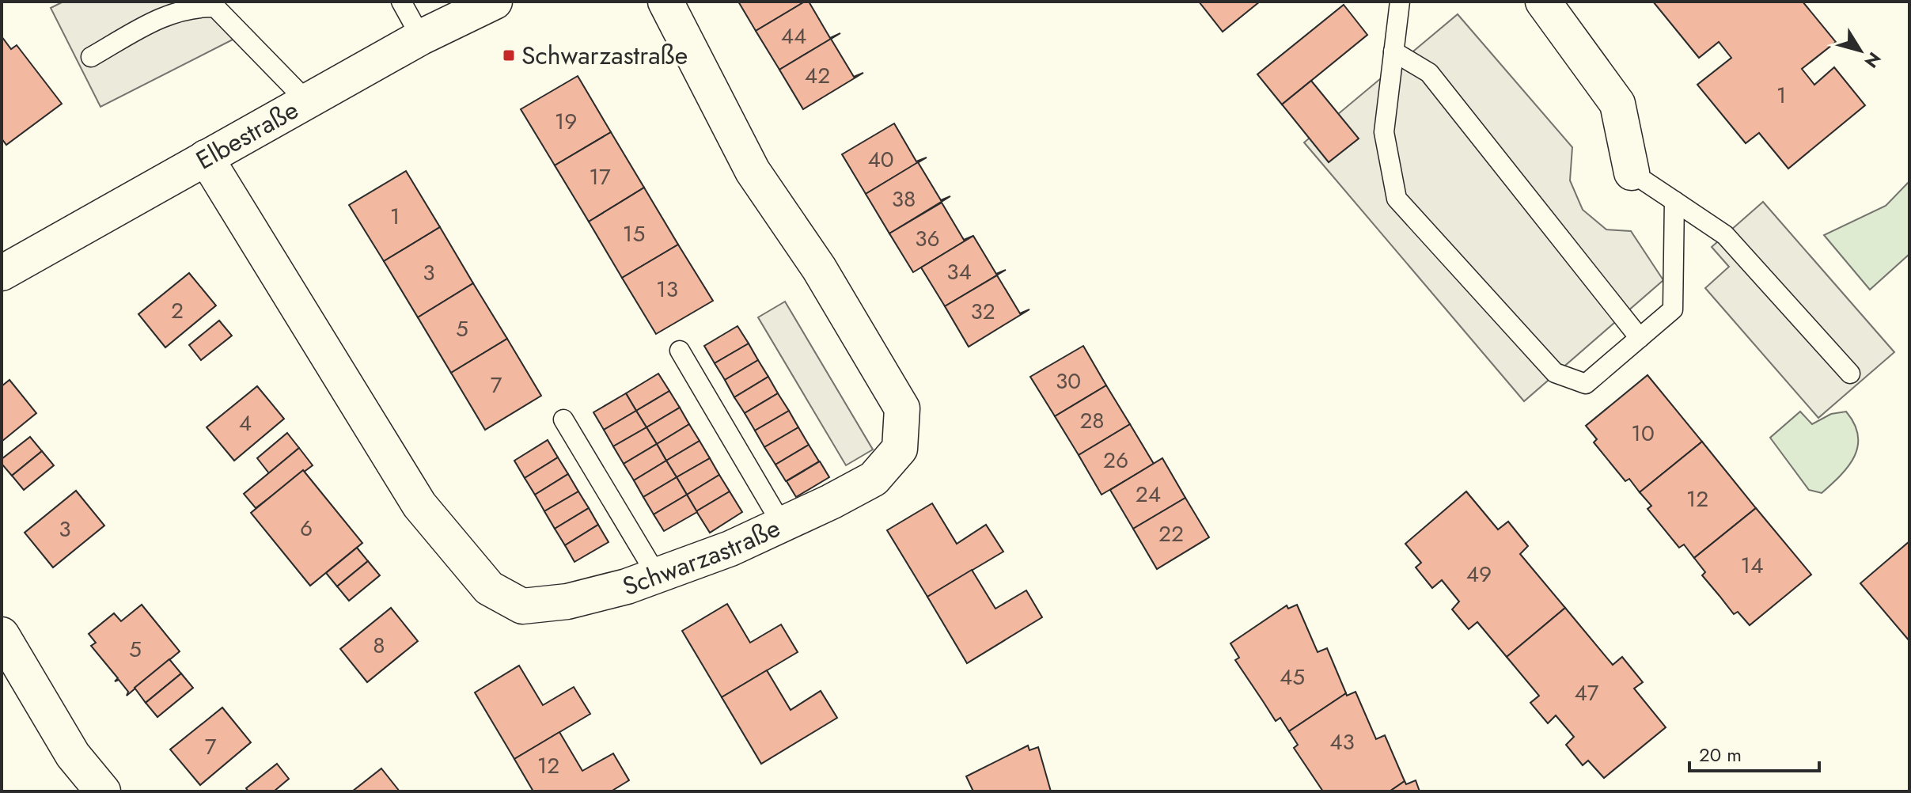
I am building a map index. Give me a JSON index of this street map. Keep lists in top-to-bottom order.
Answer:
{
  "streets": {
    "street": ["Elbestraße", "Schwarzastraße"]
  },
  "crossings": [
    ["Elbestraße", "Schwarzastraße"]
  ],
  "places": {
    "transit": ["Schwarzastraße"]
  },
  "house_numbers": [
    "44",
    "42",
    "1",
    "19",
    "40",
    "17",
    "38",
    "1",
    "15",
    "36",
    "34",
    "3",
    "13",
    "2",
    "32",
    "5",
    "30",
    "7",
    "28",
    "4",
    "10",
    "26",
    "24",
    "12",
    "6",
    "3",
    "22",
    "14",
    "49",
    "8",
    "5",
    "45",
    "47",
    "43",
    "7",
    "12"
  ],
  "scale_bar": "20 m",
  "north": "bottom right"
}
